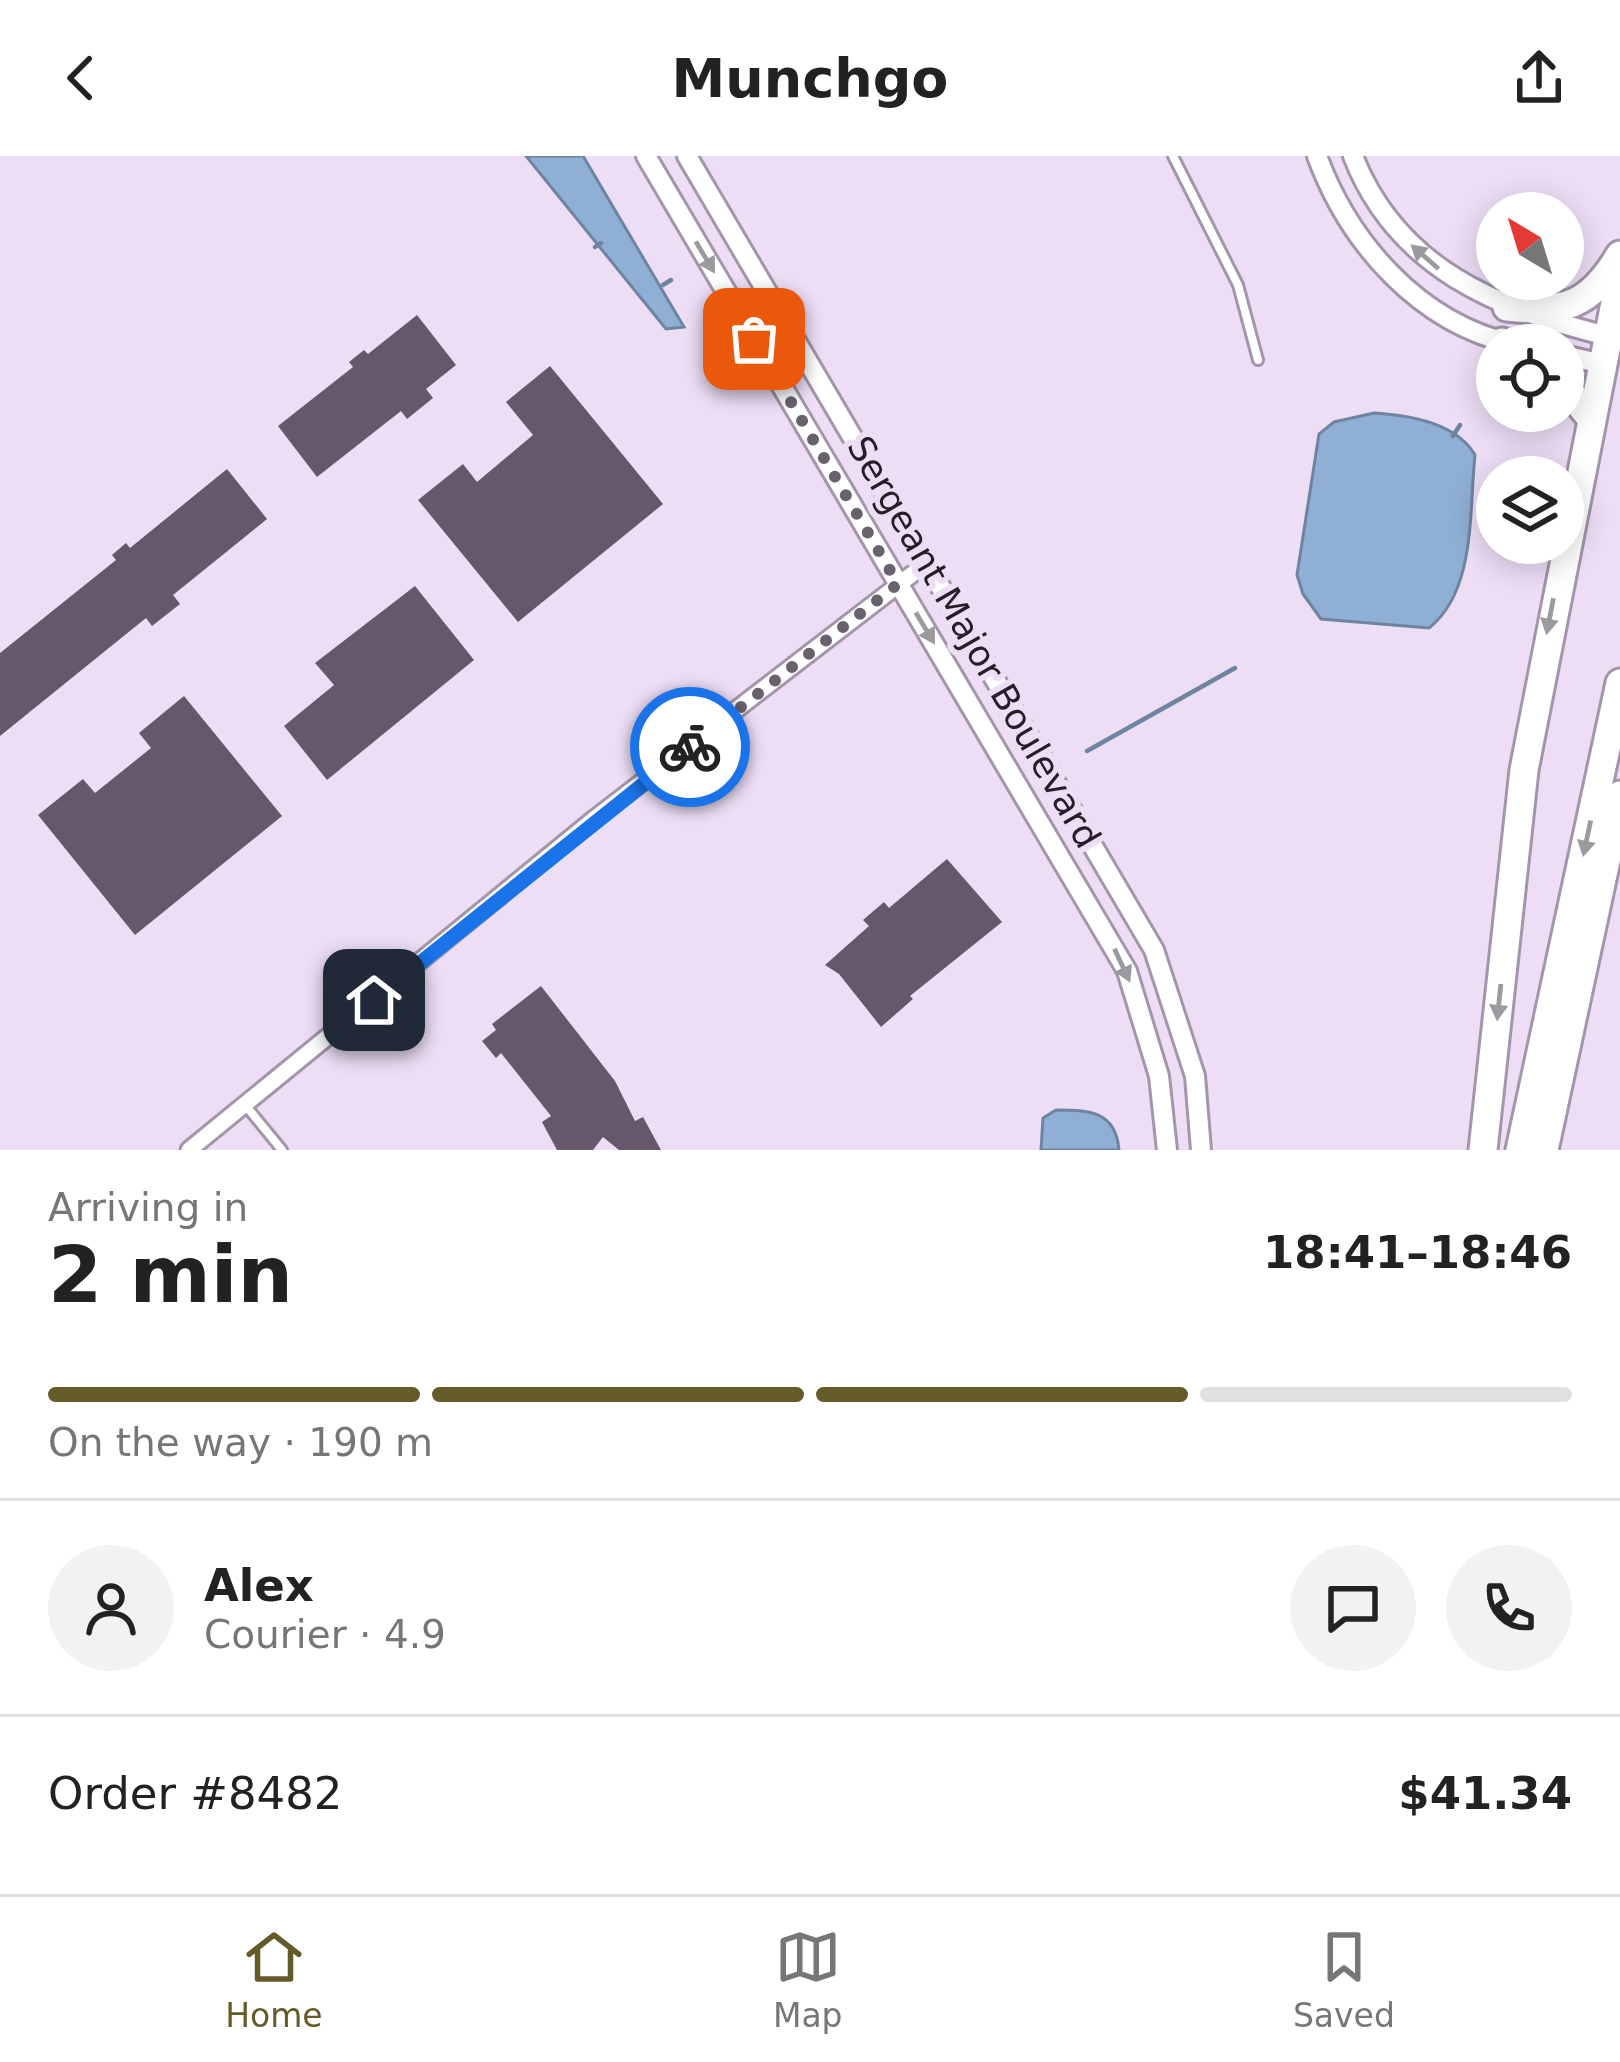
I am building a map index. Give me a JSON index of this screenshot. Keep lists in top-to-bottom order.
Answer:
{
  "streets": {
    "street": ["Sergeant Major Boulevard"]
  },
  "north": "top left",
  "page": {
    "header": "Munchgo",
    "heading": ["2 min", "Arriving in", "18:41–18:46"],
    "panel": [
      "Alex",
      "Courier · 4.9",
      "Order #8482",
      "$41.34"
    ],
    "bar": "On the way · 190 m",
    "tabs": ["Home", "Map", "Saved"]
  }
}
